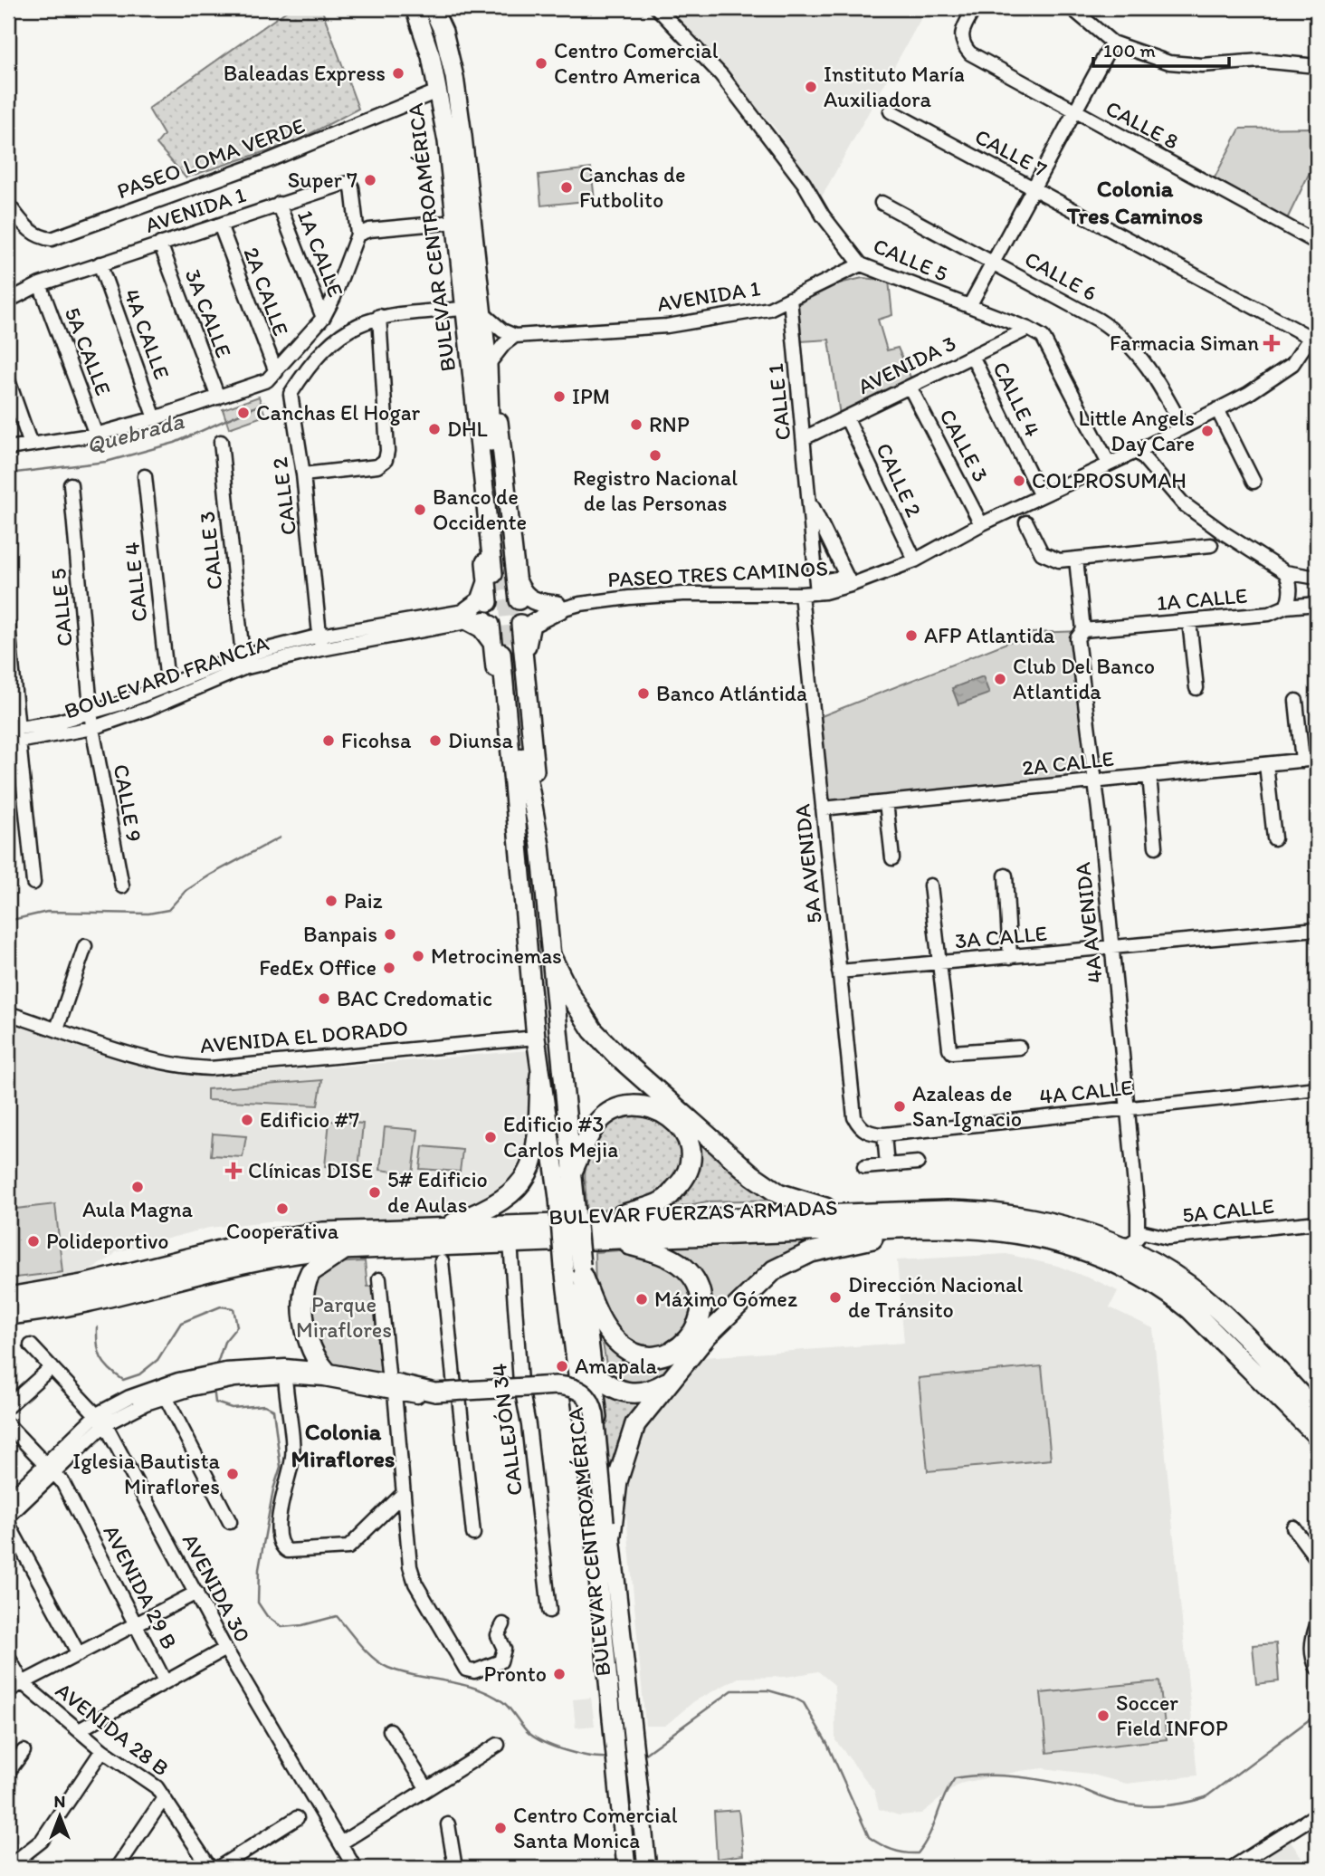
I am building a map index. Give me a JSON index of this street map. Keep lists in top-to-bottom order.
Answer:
{
  "streets": {
    "highway": ["BULEVAR FUERZAS ARMADAS"],
    "main road": ["BULEVAR CENTROAMÉRICA"],
    "street": [
      "CALLE 8",
      "CALLE 7",
      "PASEO LOMA VERDE",
      "AVENIDA 1",
      "1A CALLE",
      "CALLE 5",
      "CALLE 6",
      "2A CALLE",
      "3A CALLE",
      "4A CALLE",
      "5A CALLE",
      "AVENIDA 3",
      "CALLE 4",
      "CALLE 1",
      "CALLE 3",
      "CALLE 2",
      "PASEO TRES CAMINOS",
      "BOULEVARD FRANCIA",
      "CALLE 9",
      "5A AVENIDA",
      "4A AVENIDA",
      "AVENIDA EL DORADO",
      "CALLEJÓN 34",
      "AVENIDA 29 B",
      "AVENIDA 30",
      "AVENIDA 28 B"
    ]
  },
  "crossings": [
    ["CALLE 7", "PASEO TRES CAMINOS"],
    ["PASEO LOMA VERDE", "BULEVAR CENTROAMÉRICA"],
    ["AVENIDA 1", "1A CALLE"],
    ["AVENIDA 1", "CALLE 5"],
    ["AVENIDA 1", "2A CALLE"],
    ["AVENIDA 1", "3A CALLE"],
    ["AVENIDA 1", "4A CALLE"],
    ["AVENIDA 1", "5A CALLE"],
    ["AVENIDA 1", "CALLE 1"],
    ["BULEVAR CENTROAMÉRICA", "PASEO TRES CAMINOS"],
    ["BULEVAR CENTROAMÉRICA", "BOULEVARD FRANCIA"],
    ["BULEVAR CENTROAMÉRICA", "AVENIDA EL DORADO"],
    ["1A CALLE", "4A AVENIDA"],
    ["CALLE 5", "AVENIDA 3"],
    ["CALLE 5", "PASEO TRES CAMINOS"],
    ["CALLE 5", "BOULEVARD FRANCIA"],
    ["CALLE 5", "CALLE 9"],
    ["CALLE 6", "PASEO TRES CAMINOS"],
    ["2A CALLE", "5A AVENIDA"],
    ["2A CALLE", "4A AVENIDA"],
    ["3A CALLE", "5A AVENIDA"],
    ["3A CALLE", "4A AVENIDA"],
    ["4A CALLE", "5A AVENIDA"],
    ["4A CALLE", "4A AVENIDA"],
    ["5A CALLE", "4A AVENIDA"],
    ["AVENIDA 3", "CALLE 4"],
    ["AVENIDA 3", "CALLE 1"],
    ["AVENIDA 3", "CALLE 3"],
    ["AVENIDA 3", "CALLE 2"],
    ["CALLE 4", "PASEO TRES CAMINOS"],
    ["CALLE 4", "BOULEVARD FRANCIA"],
    ["CALLE 1", "PASEO TRES CAMINOS"],
    ["CALLE 3", "PASEO TRES CAMINOS"],
    ["CALLE 3", "BOULEVARD FRANCIA"],
    ["CALLE 2", "PASEO TRES CAMINOS"],
    ["CALLE 2", "BOULEVARD FRANCIA"],
    ["PASEO TRES CAMINOS", "5A AVENIDA"],
    ["BOULEVARD FRANCIA", "CALLE 9"],
    ["4A AVENIDA", "BULEVAR FUERZAS ARMADAS"],
    ["BULEVAR FUERZAS ARMADAS", "CALLEJÓN 34"]
  ],
  "districts": ["Colonia Tres Caminos", "Colonia Miraflores"],
  "water": ["Quebrada"],
  "parks": ["Parque Miraflores"],
  "places": {
    "other": [
      "Centro Comercial Centro America",
      "Baleadas Express",
      "Instituto María Auxiliadora",
      "Super 7",
      "Canchas de Futbolito",
      "IPM",
      "Canchas El Hogar",
      "RNP",
      "DHL",
      "Little Angels Day Care",
      "Registro Nacional de las Personas",
      "COLPROSUMAH",
      "Banco de Occidente",
      "AFP Atlantida",
      "Club Del Banco Atlantida",
      "Banco Atlántida",
      "Ficohsa",
      "Diunsa",
      "Paiz",
      "Banpais",
      "Metrocinemas",
      "FedEx Office",
      "BAC Credomatic",
      "Azaleas de San Ignacio",
      "Edificio #7",
      "Edificio #3 Carlos Mejia",
      "Aula Magna",
      "5# Edificio de Aulas",
      "Cooperativa",
      "Polideportivo",
      "Dirección Nacional de Tránsito",
      "Máximo Gómez",
      "Amapala",
      "Iglesia Bautista Miraflores",
      "Pronto",
      "Soccer Field INFOP",
      "Centro Comercial Santa Monica"
    ],
    "health": ["Farmacia Siman", "Clínicas DISE"]
  },
  "scale_bar": "100 m",
  "north": "top"
}
